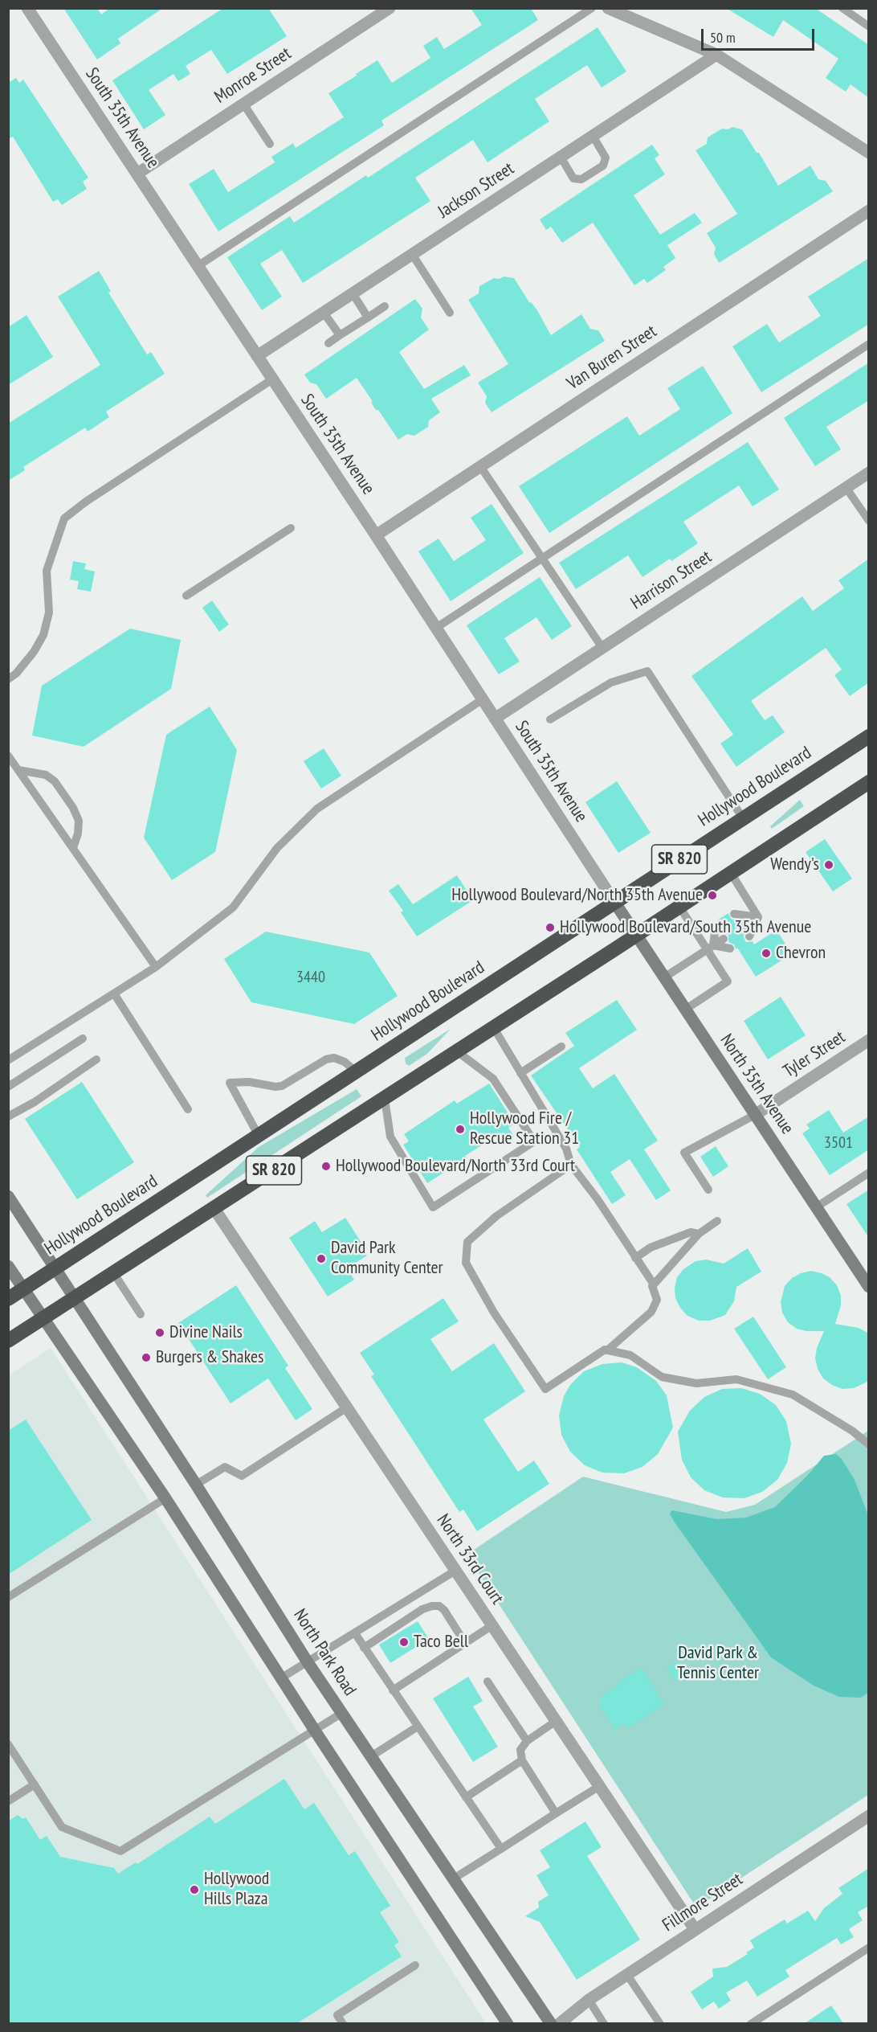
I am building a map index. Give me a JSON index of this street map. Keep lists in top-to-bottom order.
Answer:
{
  "streets": {
    "highway": ["Hollywood Boulevard", "SR 820"],
    "street": [
      "Monroe Street",
      "South 35th Avenue",
      "Jackson Street",
      "Van Buren Street",
      "Harrison Street",
      "Tyler Street",
      "North 35th Avenue",
      "North 33rd Court",
      "North Park Road",
      "Fillmore Street"
    ]
  },
  "crossings": [
    ["Monroe Street", "South 35th Avenue"],
    ["South 35th Avenue", "Jackson Street"],
    ["South 35th Avenue", "Van Buren Street"],
    ["South 35th Avenue", "Harrison Street"],
    ["South 35th Avenue", "Hollywood Boulevard"],
    ["South 35th Avenue", "North 35th Avenue"],
    ["Hollywood Boulevard", "North 35th Avenue"],
    ["Hollywood Boulevard", "North Park Road"],
    ["SR 820", "North 35th Avenue"],
    ["SR 820", "North 33rd Court"],
    ["SR 820", "North Park Road"],
    ["Tyler Street", "North 35th Avenue"],
    ["North 33rd Court", "Fillmore Street"]
  ],
  "parks": ["David Park & Tennis Center"],
  "places": [
    "Wendy's",
    "Hollywood Boulevard/North 35th Avenue",
    "Hollywood Boulevard/South 35th Avenue",
    "Chevron",
    "Hollywood Fire / Rescue Station 31",
    "Hollywood Boulevard/North 33rd Court",
    "David Park Community Center",
    "Divine Nails",
    "Burgers & Shakes",
    "Taco Bell",
    "Hollywood Hills Plaza"
  ],
  "house_numbers": ["3440", "3501"],
  "scale_bar": "50 m"
}
